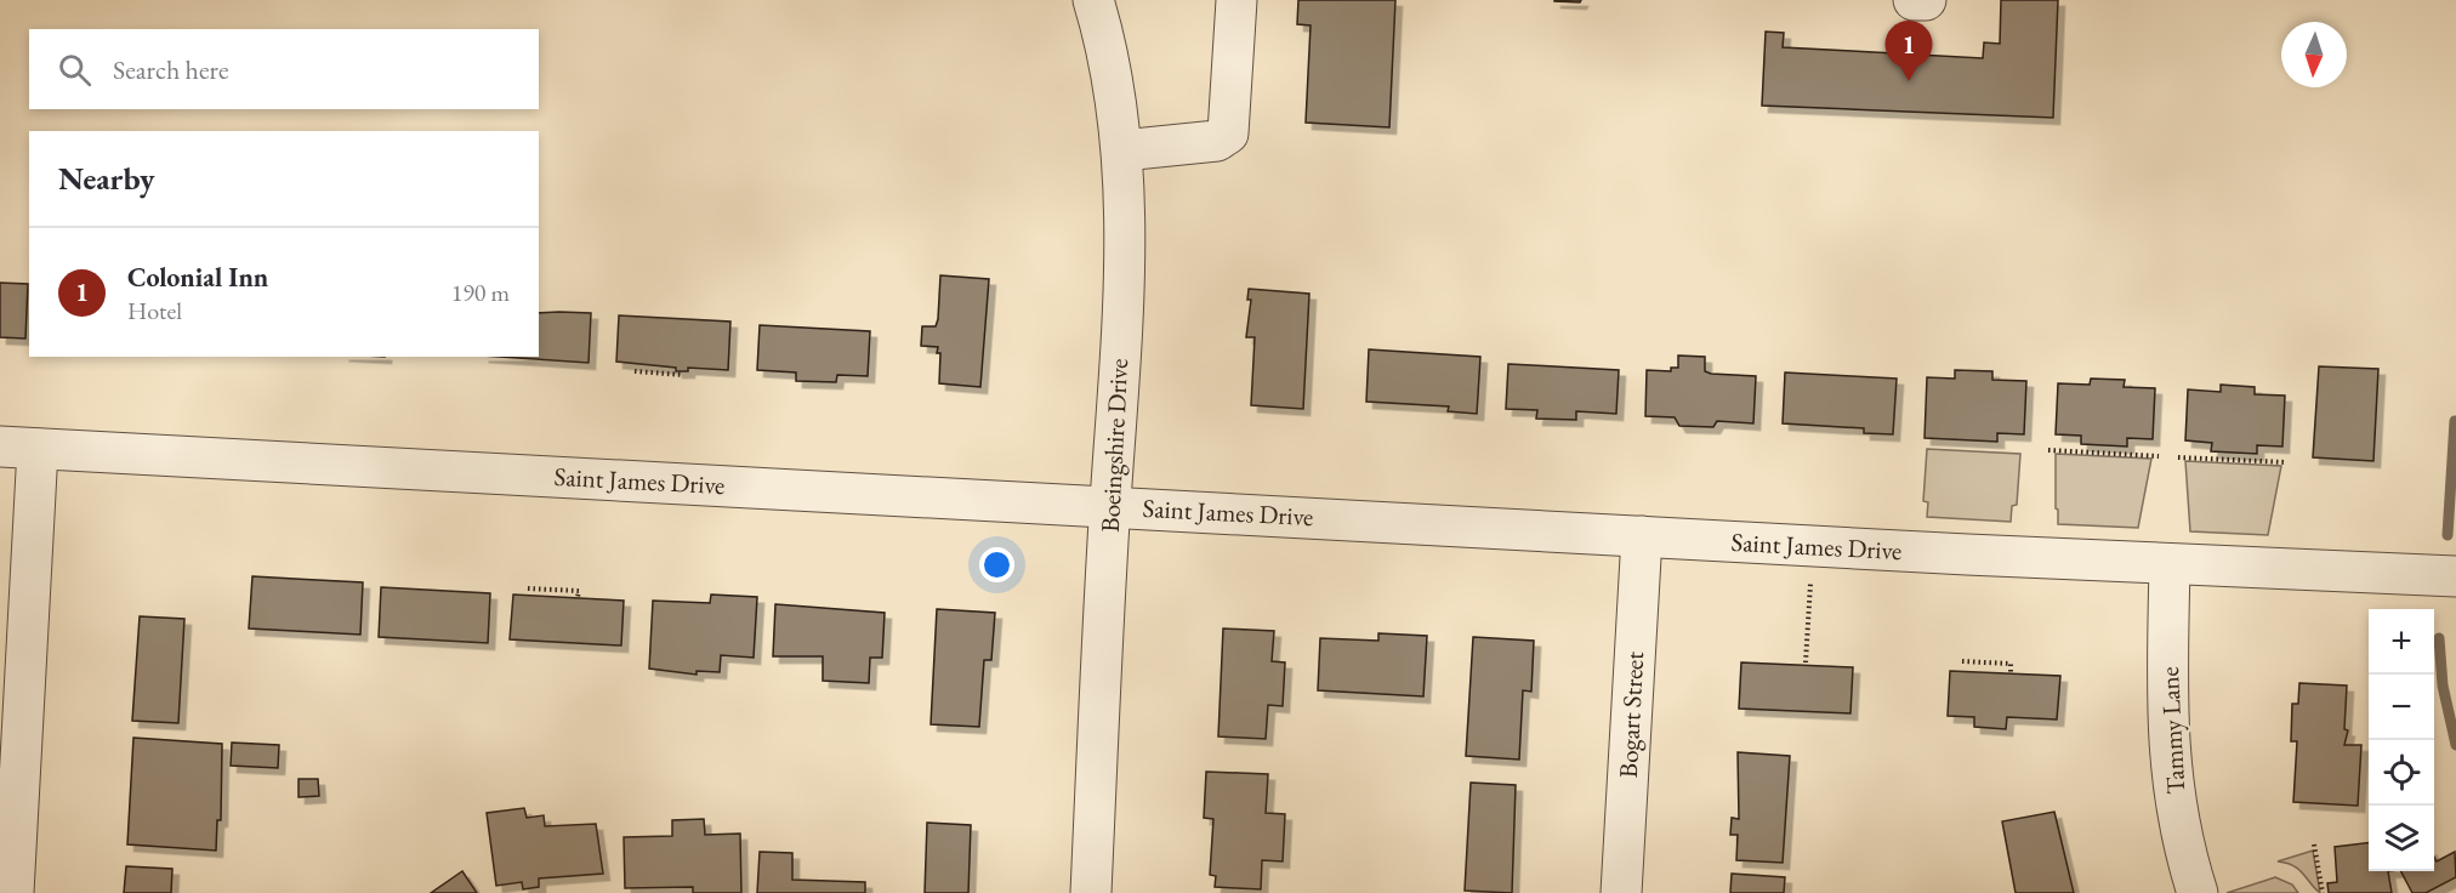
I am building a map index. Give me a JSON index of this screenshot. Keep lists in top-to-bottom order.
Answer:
{
  "streets": {
    "street": [
      "Boeingshire Drive",
      "Saint James Drive",
      "Bogart Street",
      "Tammy Lane"
    ]
  },
  "crossings": [
    ["Boeingshire Drive", "Saint James Drive"],
    ["Saint James Drive", "Bogart Street"],
    ["Saint James Drive", "Tammy Lane"]
  ],
  "north": "bottom",
  "page": {
    "pins": "1",
    "search": "Search here",
    "heading": "Nearby",
    "list": [
      {
        "mark": "1",
        "name": "Colonial Inn",
        "note": "Hotel",
        "value": "190 m"
      }
    ],
    "map_buttons": ["+", "−"]
  }
}
